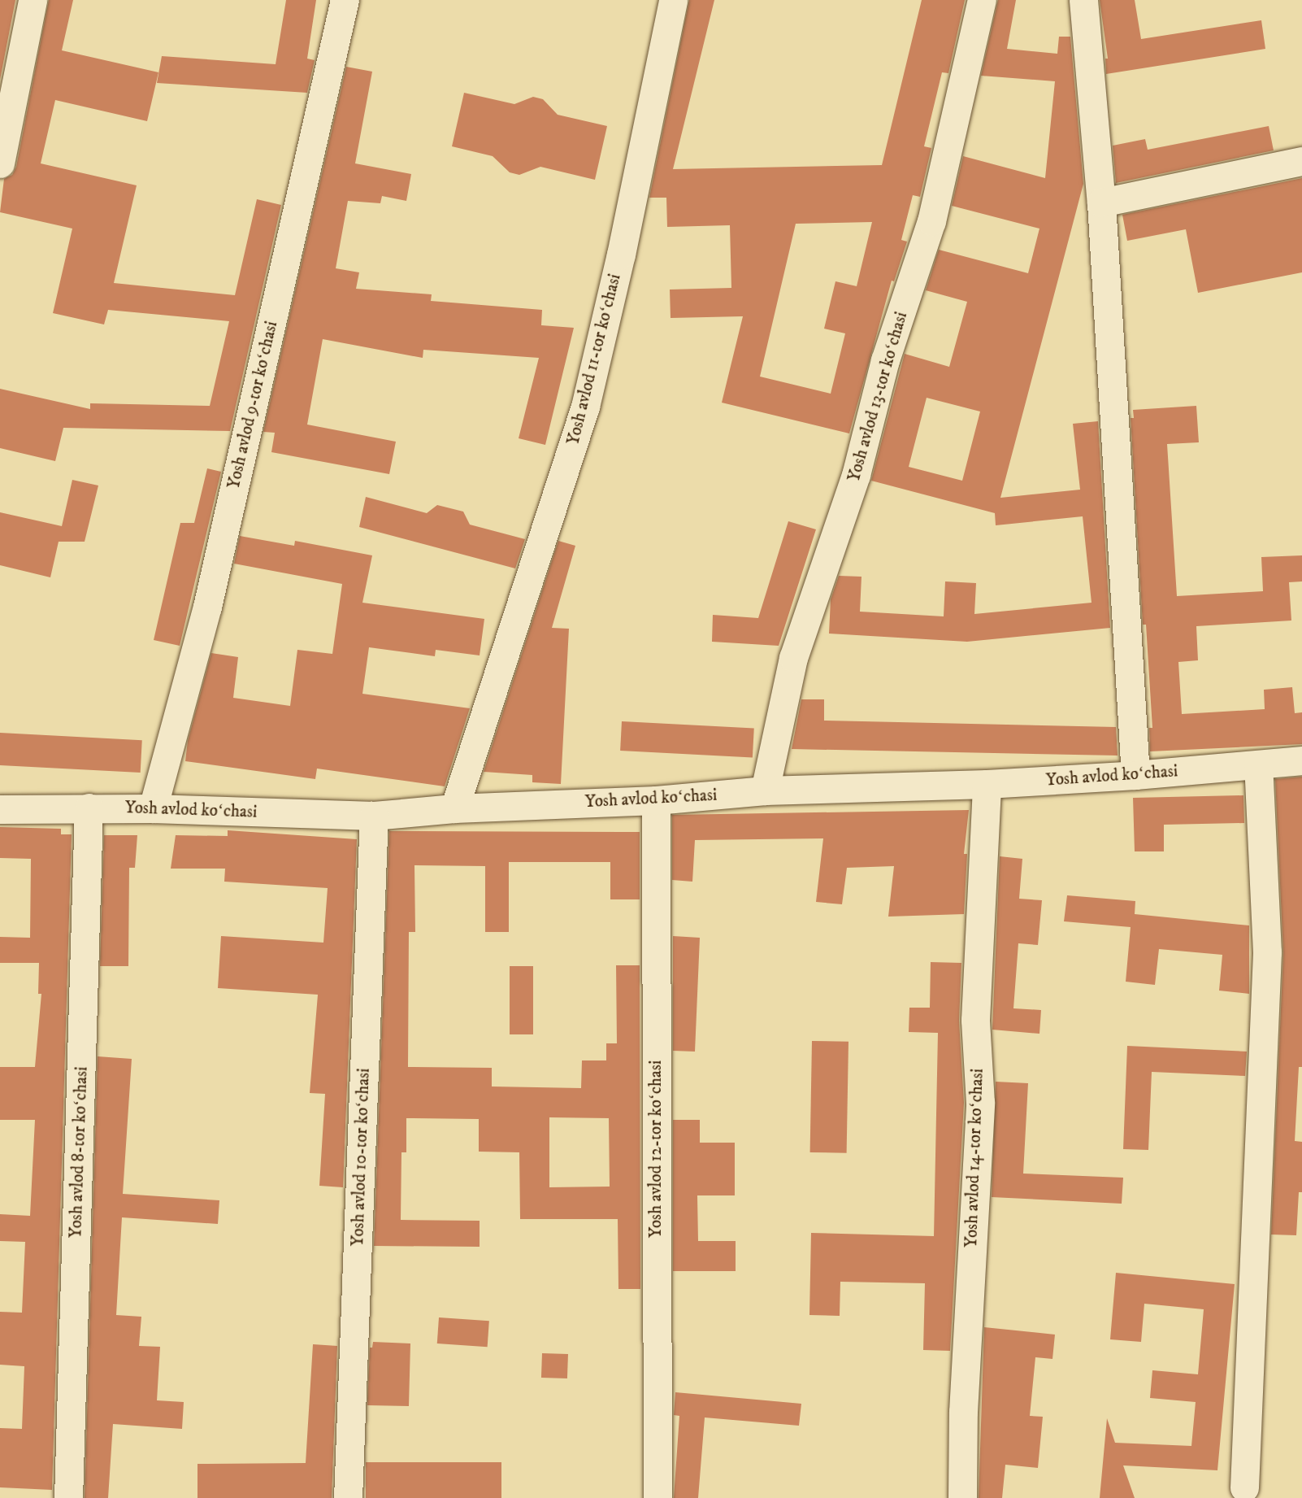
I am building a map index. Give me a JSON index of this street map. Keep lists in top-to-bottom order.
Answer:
{
  "streets": {
    "street": [
      "Yosh avlod 11-tor koʻchasi",
      "Yosh avlod 13-tor koʻchasi",
      "Yosh avlod 9-tor koʻchasi",
      "Yosh avlod koʻchasi",
      "Yosh avlod 12-tor koʻchasi",
      "Yosh avlod 8-tor koʻchasi",
      "Yosh avlod 10-tor koʻchasi",
      "Yosh avlod 14-tor koʻchasi"
    ]
  },
  "crossings": [
    ["Yosh avlod 11-tor koʻchasi", "Yosh avlod koʻchasi"],
    ["Yosh avlod 13-tor koʻchasi", "Yosh avlod koʻchasi"],
    ["Yosh avlod 9-tor koʻchasi", "Yosh avlod koʻchasi"],
    ["Yosh avlod koʻchasi", "Yosh avlod 12-tor koʻchasi"],
    ["Yosh avlod koʻchasi", "Yosh avlod 8-tor koʻchasi"],
    ["Yosh avlod koʻchasi", "Yosh avlod 10-tor koʻchasi"],
    ["Yosh avlod koʻchasi", "Yosh avlod 14-tor koʻchasi"]
  ]
}
